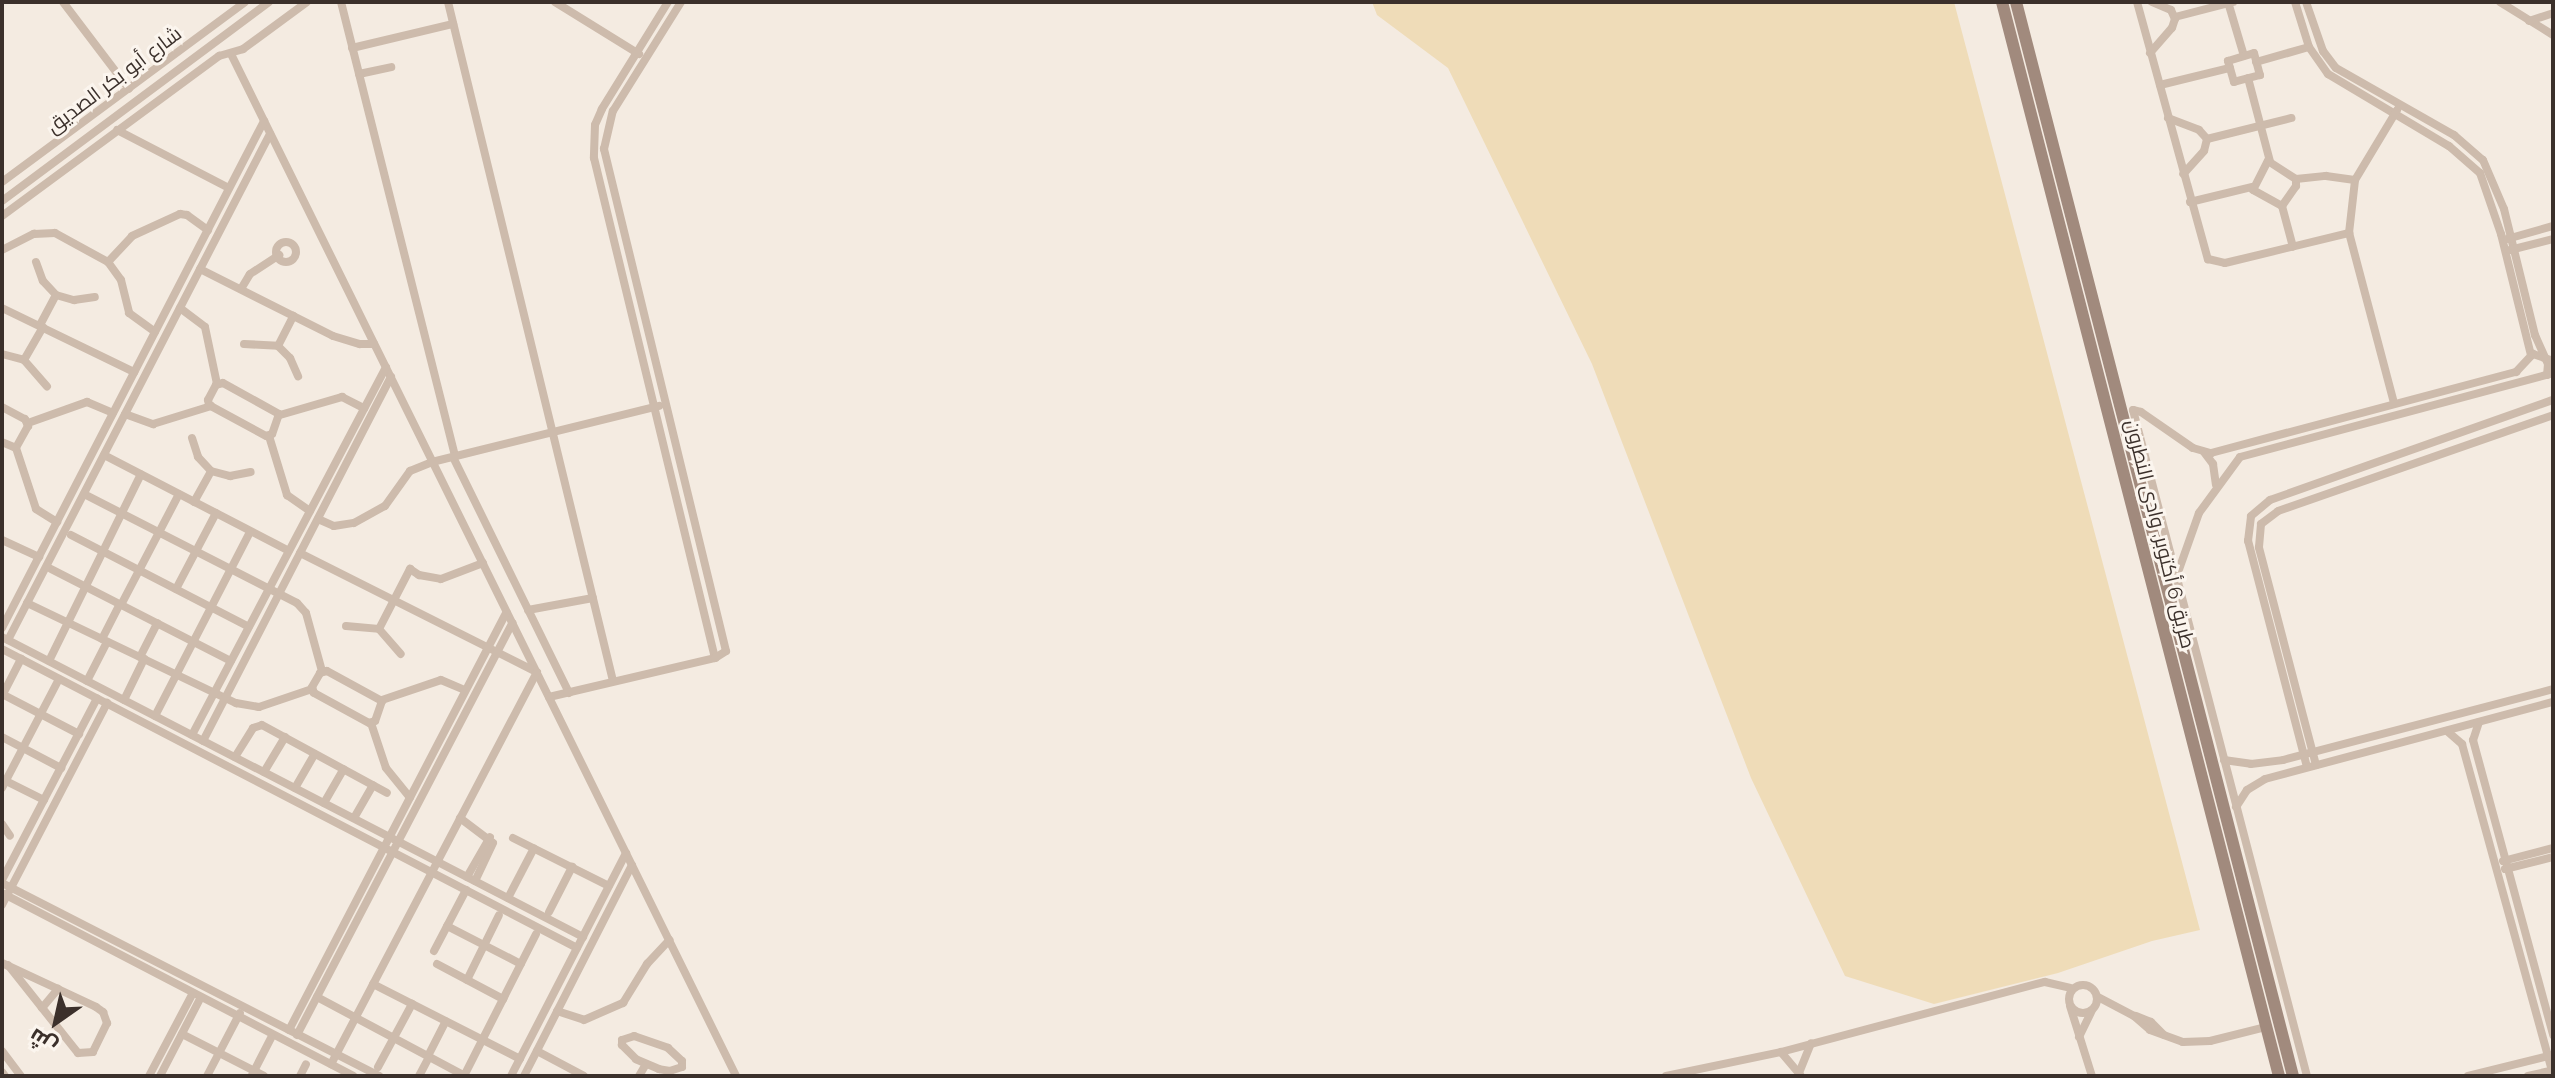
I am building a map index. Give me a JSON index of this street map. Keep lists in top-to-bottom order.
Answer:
{
  "streets": {
    "street": ["شارع أبو بكر الصديق", "طريق 6 أكتوبر, وادى النطرون"]
  },
  "north": "bottom left"
}
